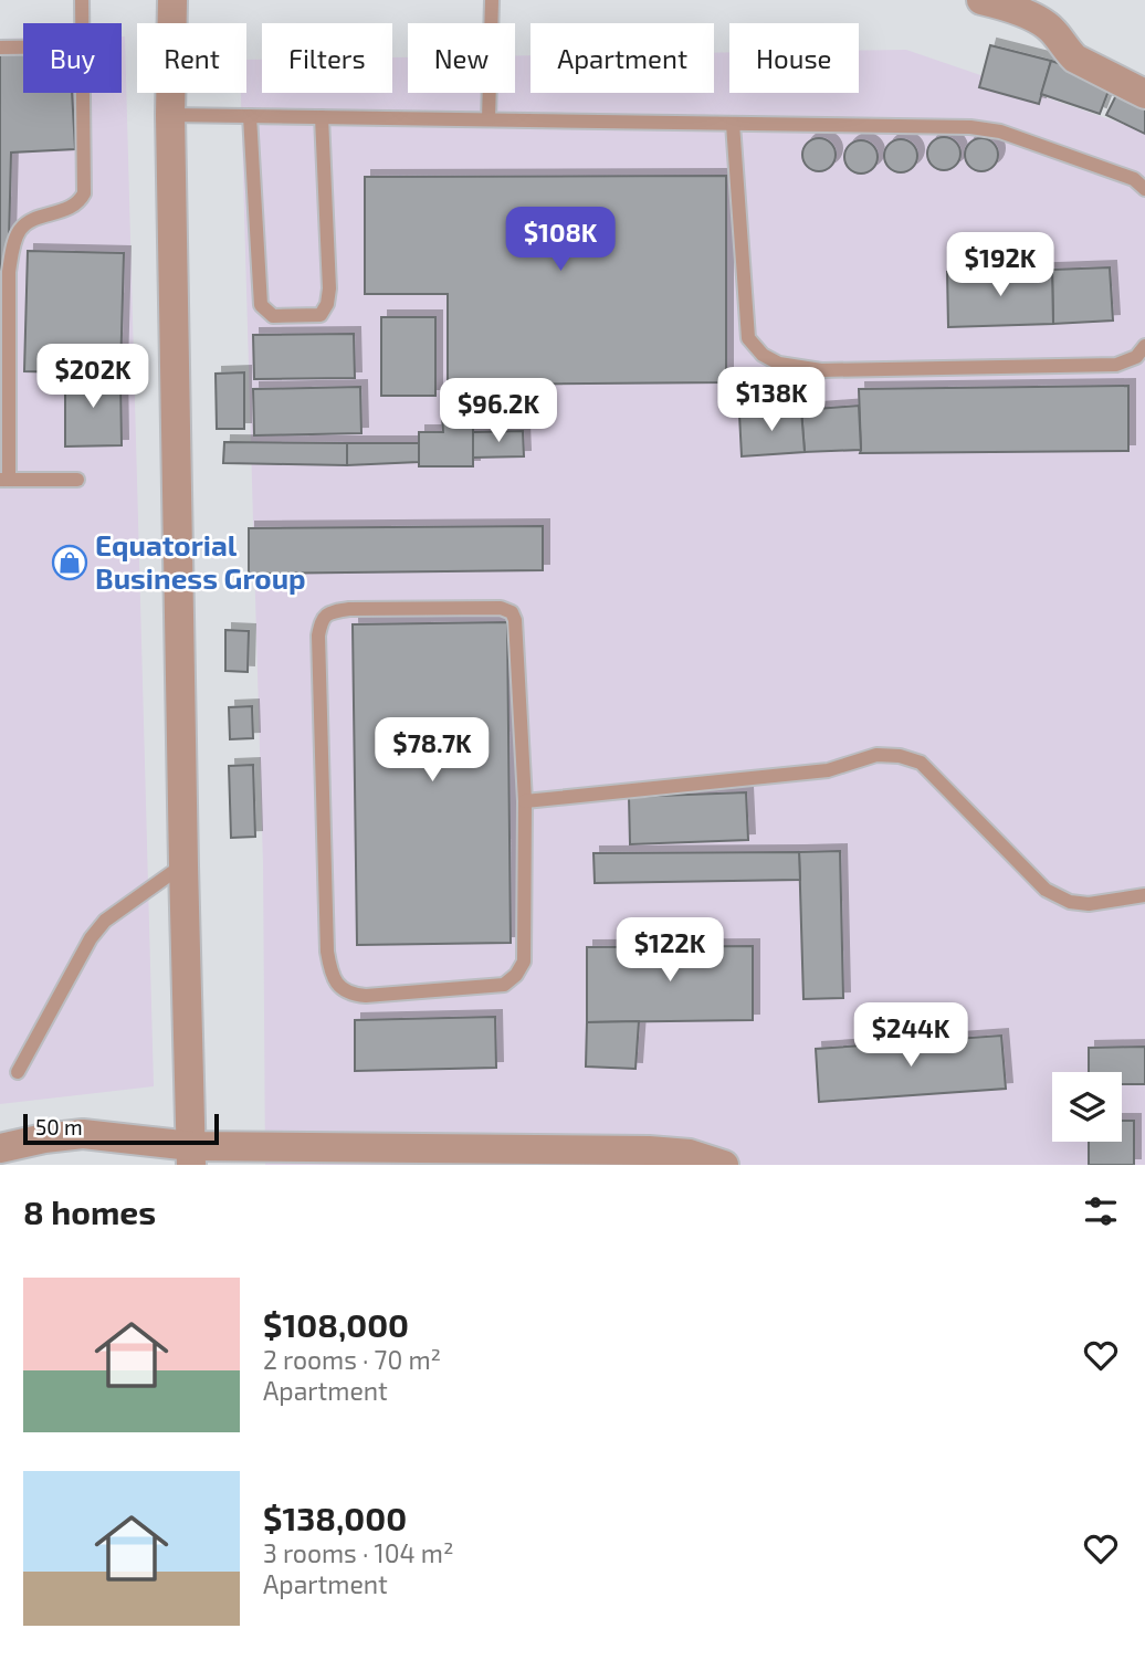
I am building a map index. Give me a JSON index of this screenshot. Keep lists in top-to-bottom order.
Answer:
{
  "places": {
    "shop": ["Equatorial Business Group"]
  },
  "scale_bar": "50 m",
  "page": {
    "chip": [
      "Buy",
      "Rent",
      "Filters",
      "New",
      "Apartment",
      "House"
    ],
    "price": [
      "$108K",
      "$192K",
      "$202K",
      "$138K",
      "$96.2K",
      "$78.7K",
      "$122K",
      "$244K"
    ],
    "scale": "50 m",
    "heading": "8 homes",
    "list": [
      {
        "name": "$108,000",
        "note": "2 rooms · 70 m² · Apartment"
      },
      {
        "name": "$138,000",
        "note": "3 rooms · 104 m² · Apartment"
      }
    ]
  }
}
